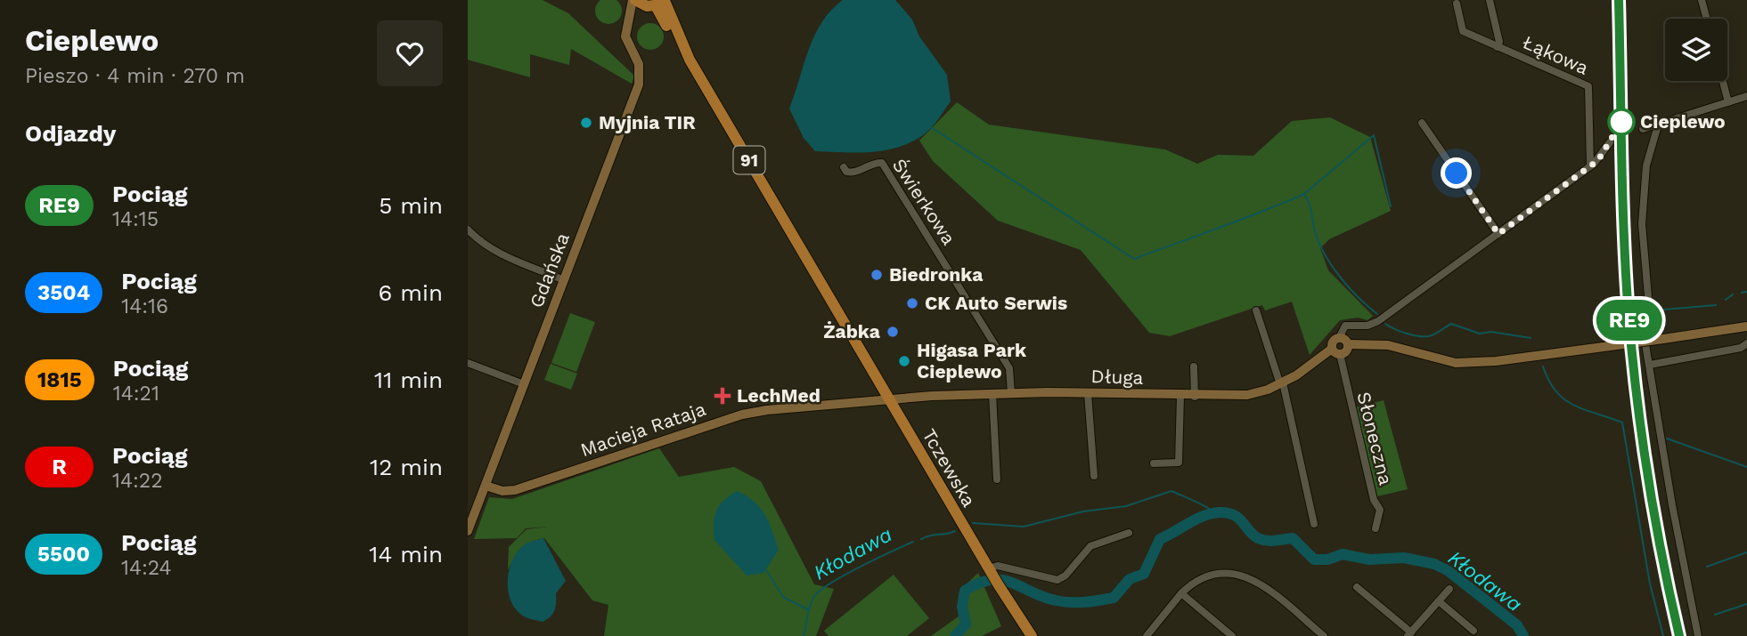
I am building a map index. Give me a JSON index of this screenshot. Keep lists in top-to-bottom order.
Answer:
{
  "streets": {
    "main road": ["91", "Tczewska"],
    "street": [
      "Łąkowa",
      "Świerkowa",
      "Gdańska",
      "Długa",
      "Macieja Rataja",
      "Słoneczna"
    ]
  },
  "crossings": [
    ["Łąkowa", "Długa"],
    ["Świerkowa", "Długa"],
    ["Gdańska", "Macieja Rataja"],
    ["Długa", "Macieja Rataja"],
    ["Długa", "Słoneczna"],
    ["Długa", "Tczewska"],
    ["Macieja Rataja", "Tczewska"]
  ],
  "water": ["Kłodawa"],
  "places": {
    "other": [
      "Cieplewo",
      "Myjnia TIR",
      "Biedronka",
      "CK Auto Serwis",
      "Żabka",
      "Higasa Park Cieplewo"
    ],
    "health": ["LechMed"]
  },
  "page": {
    "heading": [
      ["Cieplewo", "Pieszo · 4 min · 270 m"],
      "Odjazdy"
    ],
    "on_map": "RE9",
    "list": [
      {
        "mark": "RE9",
        "name": "Pociąg",
        "note": "14:15",
        "value": "5 min"
      },
      {
        "mark": "3504",
        "name": "Pociąg",
        "note": "14:16",
        "value": "6 min"
      },
      {
        "mark": "1815",
        "name": "Pociąg",
        "note": "14:21",
        "value": "11 min"
      },
      {
        "mark": "R",
        "name": "Pociąg",
        "note": "14:22",
        "value": "12 min"
      },
      {
        "mark": "5500",
        "name": "Pociąg",
        "note": "14:24",
        "value": "14 min"
      }
    ]
  }
}
